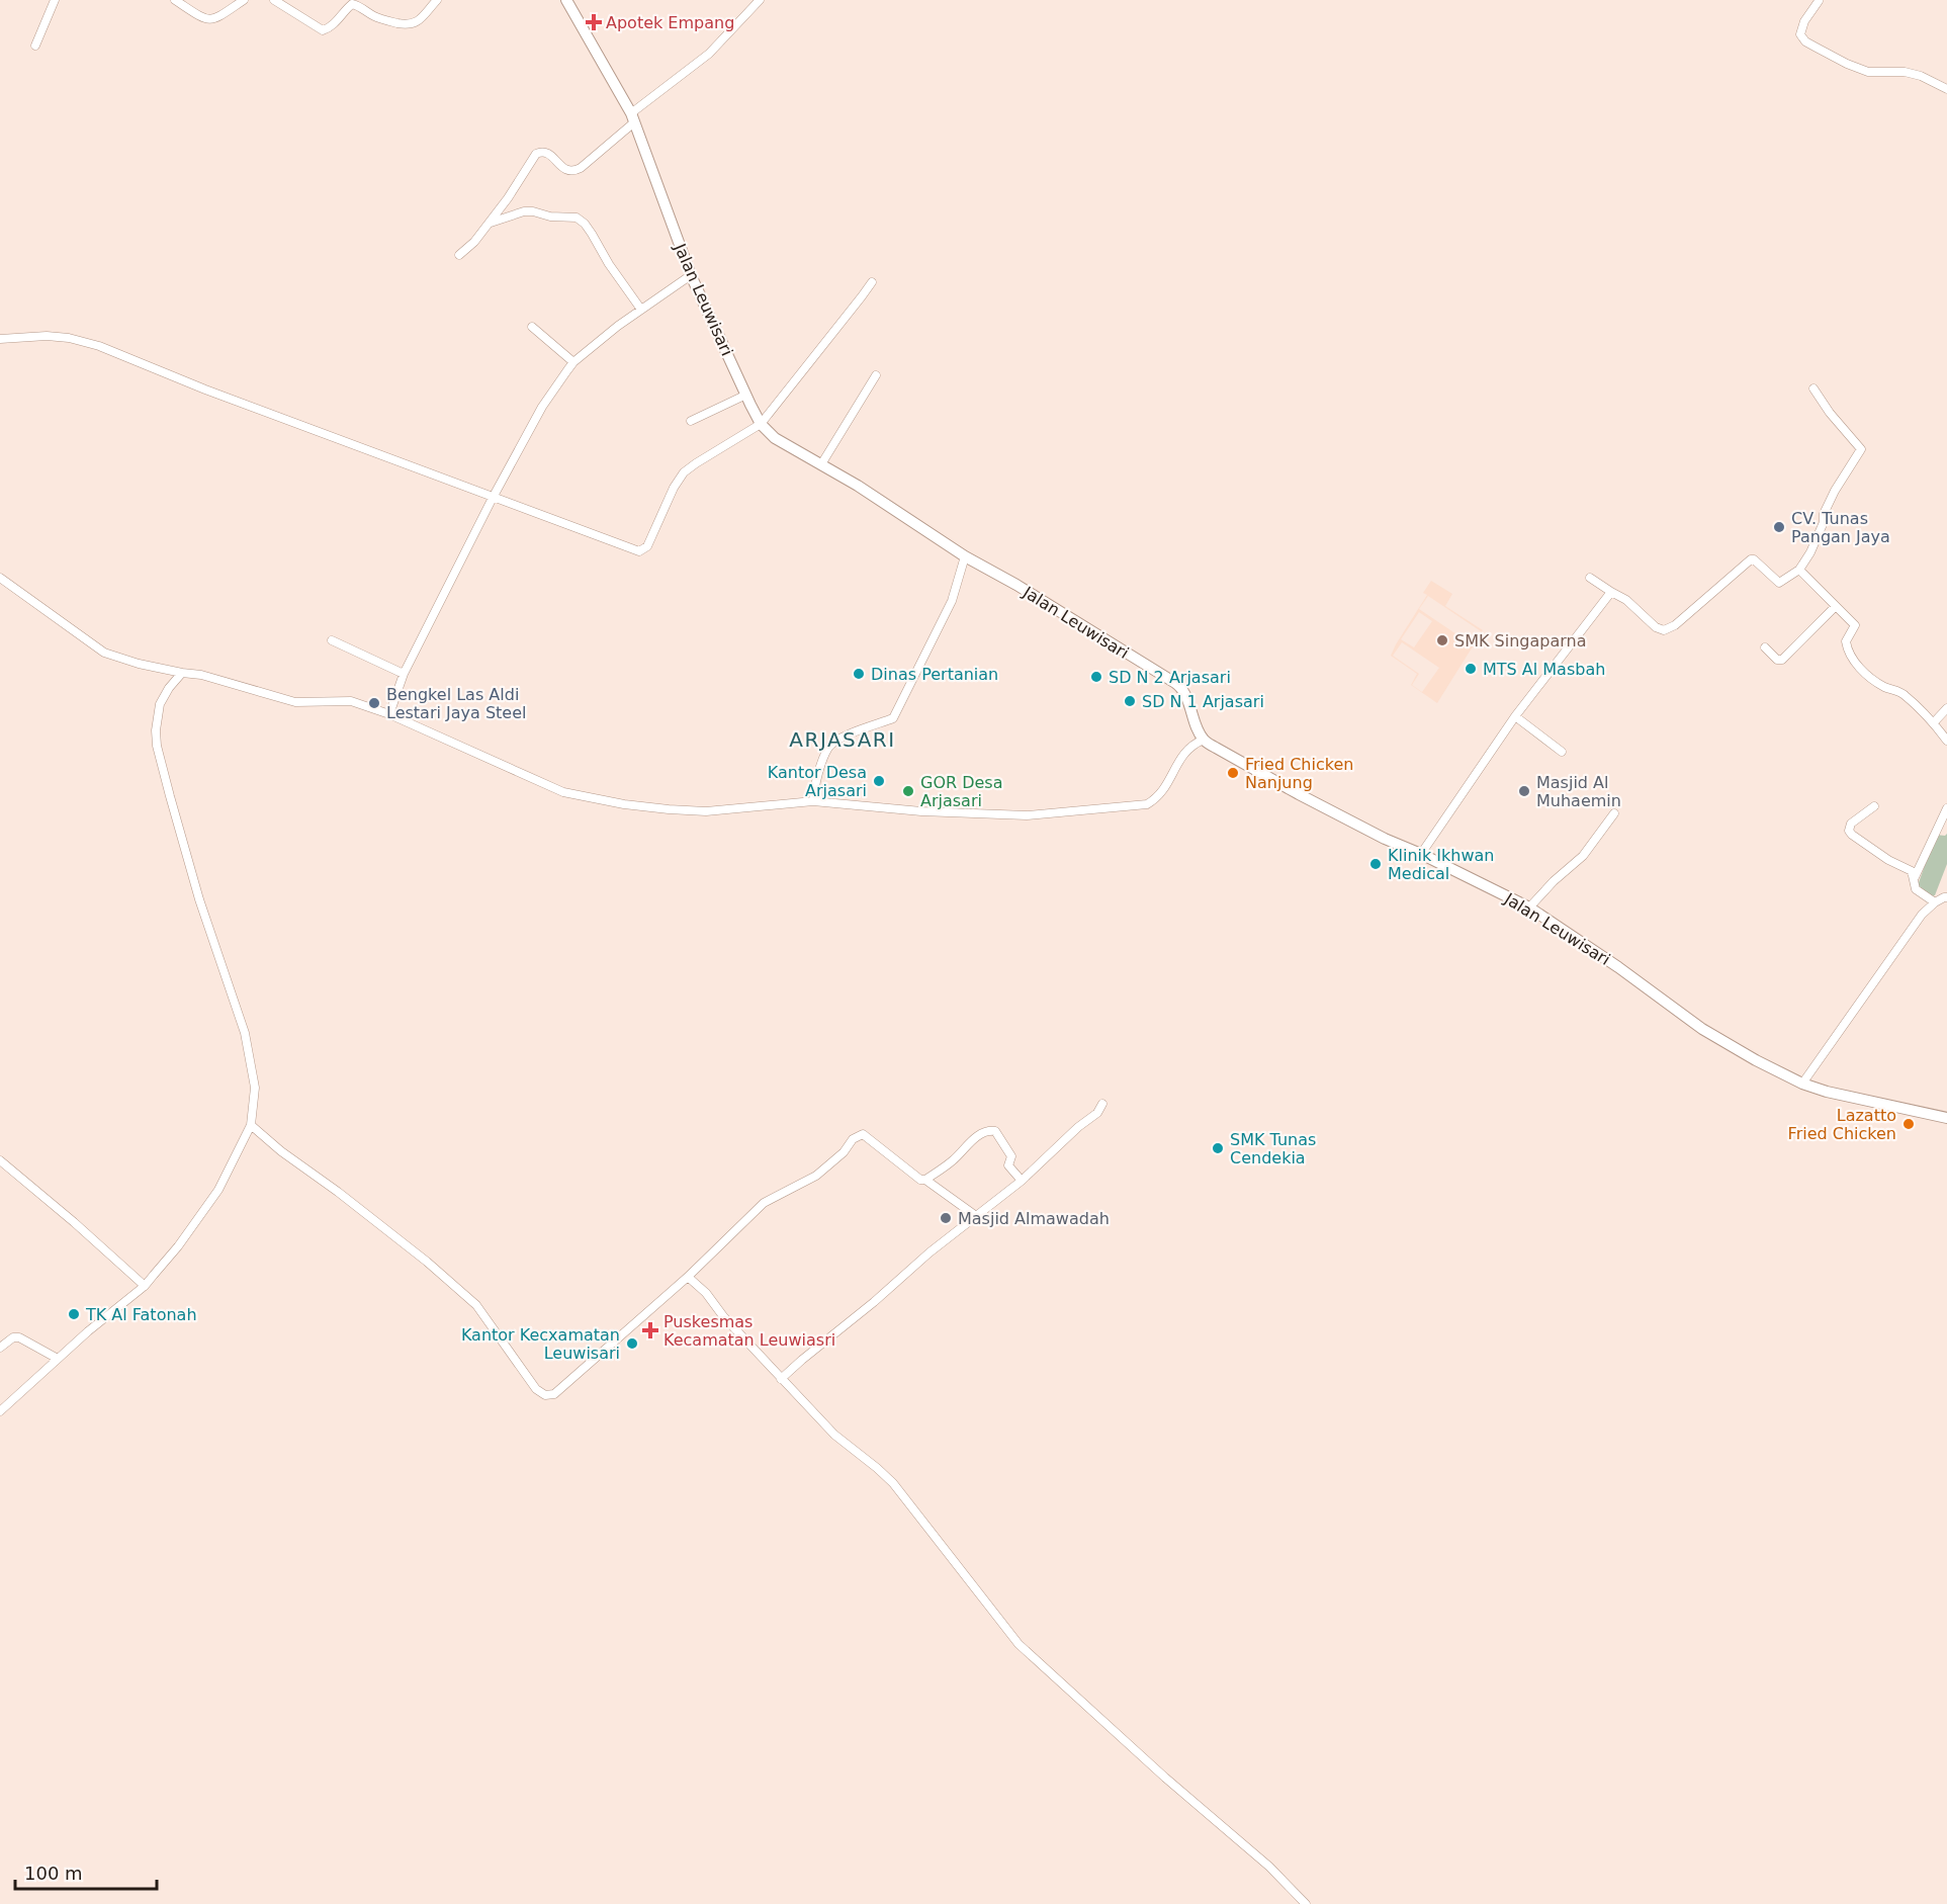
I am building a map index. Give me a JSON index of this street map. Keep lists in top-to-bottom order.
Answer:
{
  "streets": {
    "main road": ["Jalan Leuwisari"]
  },
  "districts": ["ARJASARI"],
  "places": {
    "health": ["Apotek Empang", "Puskesmas Kecamatan Leuwiasri"],
    "other": [
      "CV. Tunas Pangan Jaya",
      "SMK Singaparna",
      "MTS Al Masbah",
      "Dinas Pertanian",
      "SD N 2 Arjasari",
      "SD N 1 Arjasari",
      "Bengkel Las Aldi Lestari Jaya Steel",
      "Fried Chicken Nanjung",
      "Kantor Desa Arjasari",
      "GOR Desa Arjasari",
      "Masjid Al Muhaemin",
      "Klinik Ikhwan Medical",
      "Lazatto Fried Chicken",
      "SMK Tunas Cendekia",
      "Masjid Almawadah",
      "TK Al Fatonah",
      "Kantor Kecxamatan Leuwisari"
    ]
  },
  "scale_bar": "100 m"
}
